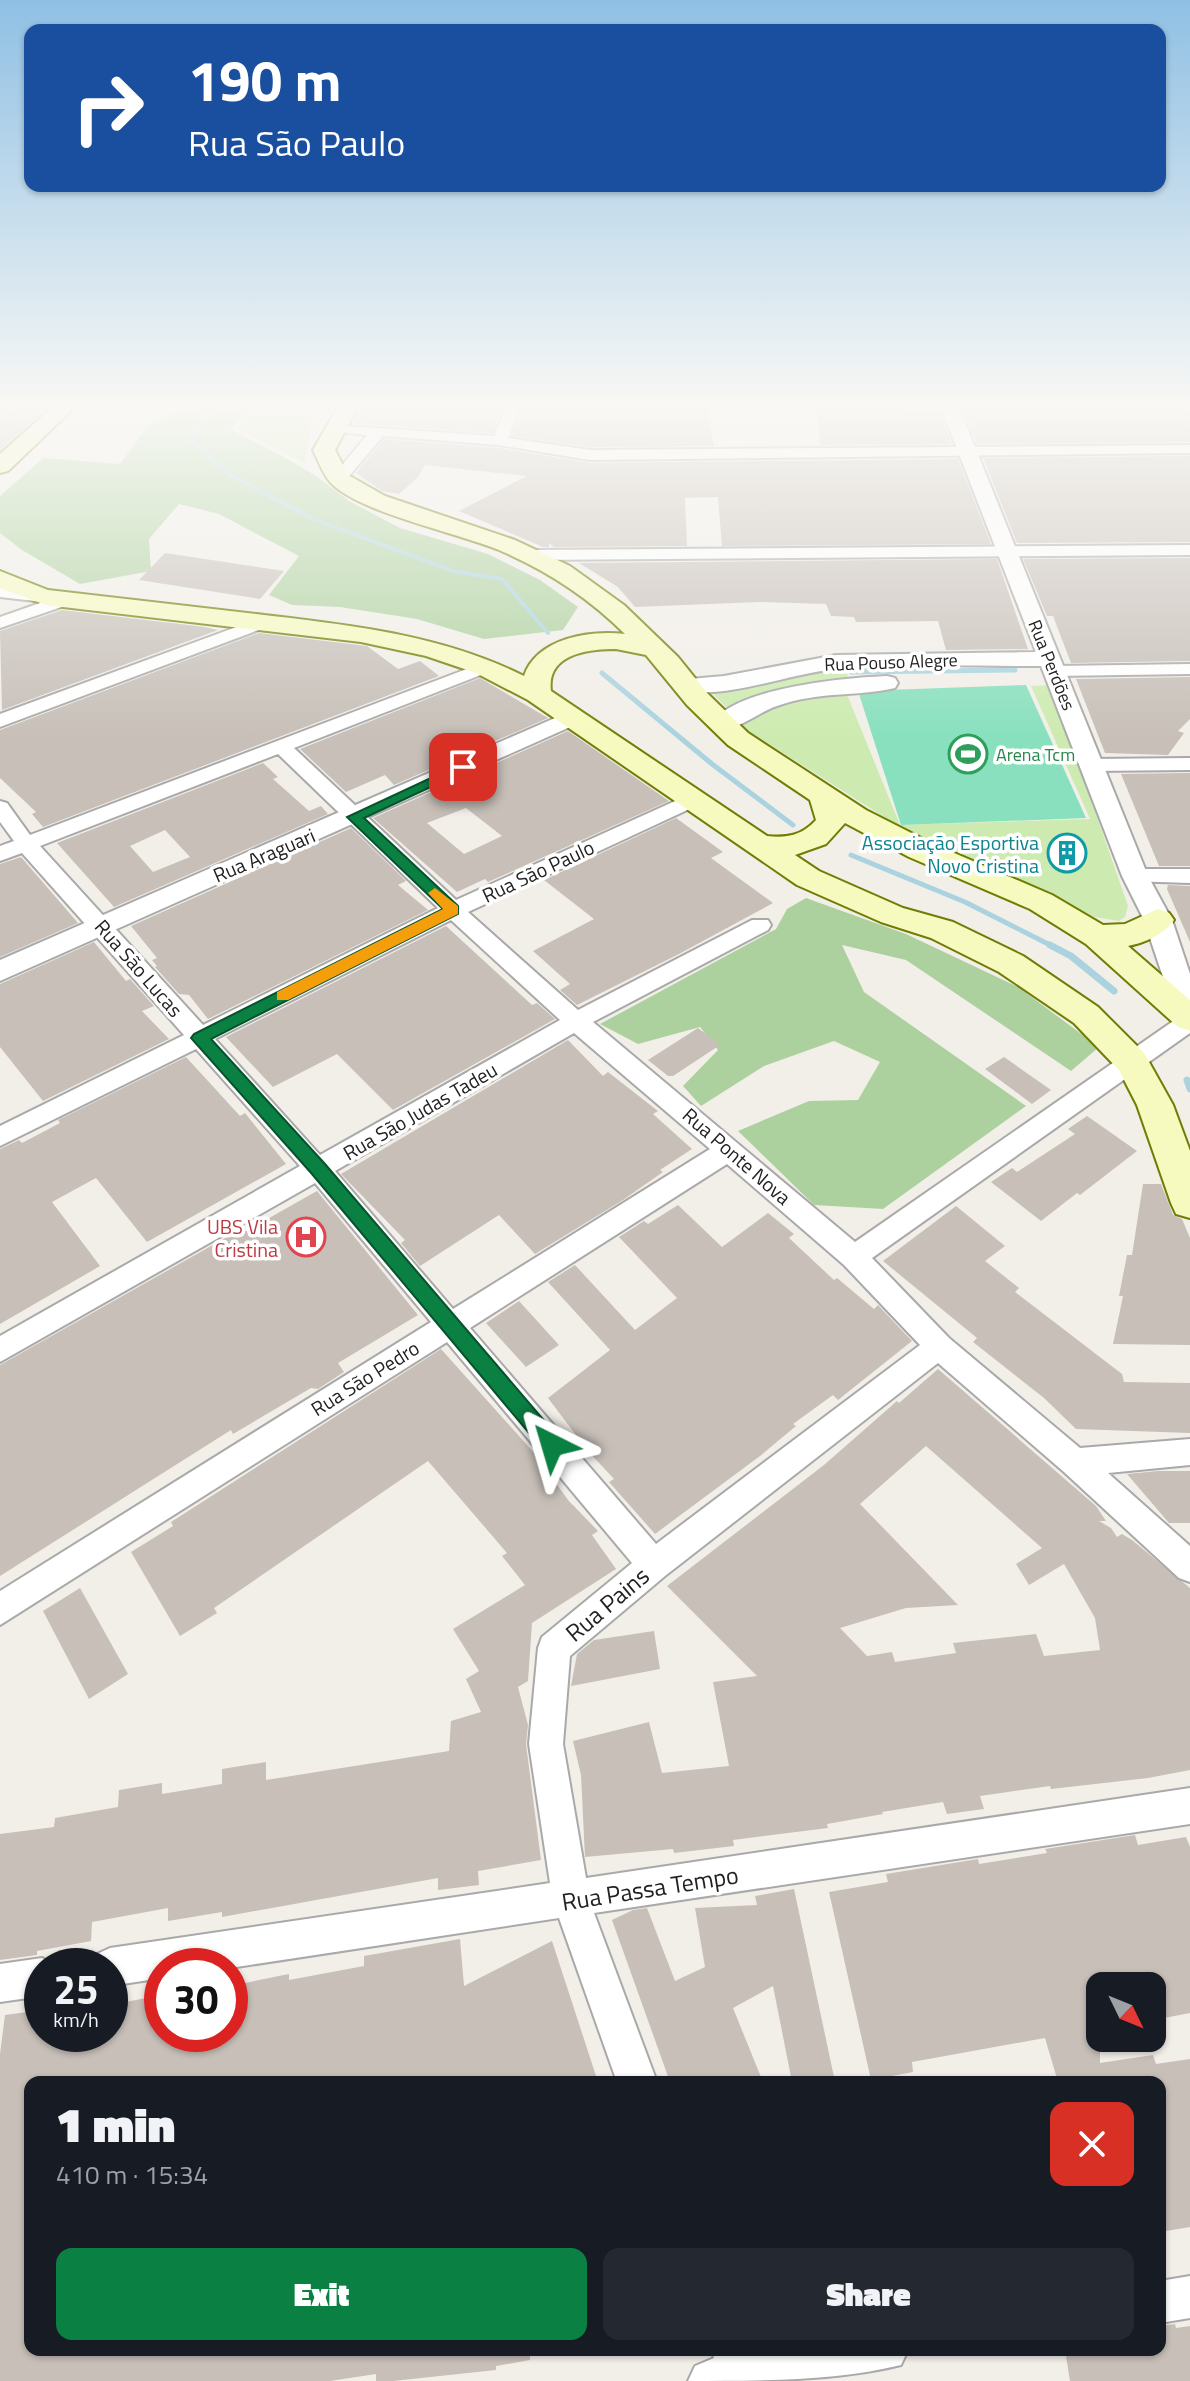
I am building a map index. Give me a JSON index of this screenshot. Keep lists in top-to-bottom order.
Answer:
{
  "streets": {
    "street": [
      "Rua Pouso Alegre",
      "Rua Perdões",
      "Rua Araguari",
      "Rua São Paulo",
      "Rua São Lucas",
      "Rua São Judas Tadeu",
      "Rua Ponte Nova",
      "Rua São Pedro",
      "Rua Pains",
      "Rua Passa Tempo"
    ]
  },
  "crossings": [
    ["Rua Pouso Alegre", "Rua Perdões"],
    ["Rua Araguari", "Rua São Lucas"],
    ["Rua Araguari", "Rua Ponte Nova"],
    ["Rua São Paulo", "Rua São Lucas"],
    ["Rua São Paulo", "Rua Ponte Nova"],
    ["Rua São Lucas", "Rua São Judas Tadeu"],
    ["Rua São Lucas", "Rua São Pedro"],
    ["Rua São Lucas", "Rua Pains"],
    ["Rua São Judas Tadeu", "Rua Ponte Nova"],
    ["Rua Ponte Nova", "Rua São Pedro"],
    ["Rua Ponte Nova", "Rua Pains"],
    ["Rua Pains", "Rua Passa Tempo"]
  ],
  "places": {
    "sports": ["Arena Tcm"],
    "building": ["Associação Esportiva Novo Cristina"],
    "hospital": ["UBS Vila Cristina"]
  },
  "north": "bottom right",
  "page": {
    "turn": ["190 m", "Rua São Paulo"],
    "speed": "25 km/h",
    "limit": "30",
    "heading": ["1 min", "410 m · 15:34"],
    "buttons": ["Exit", "Share"]
  }
}
